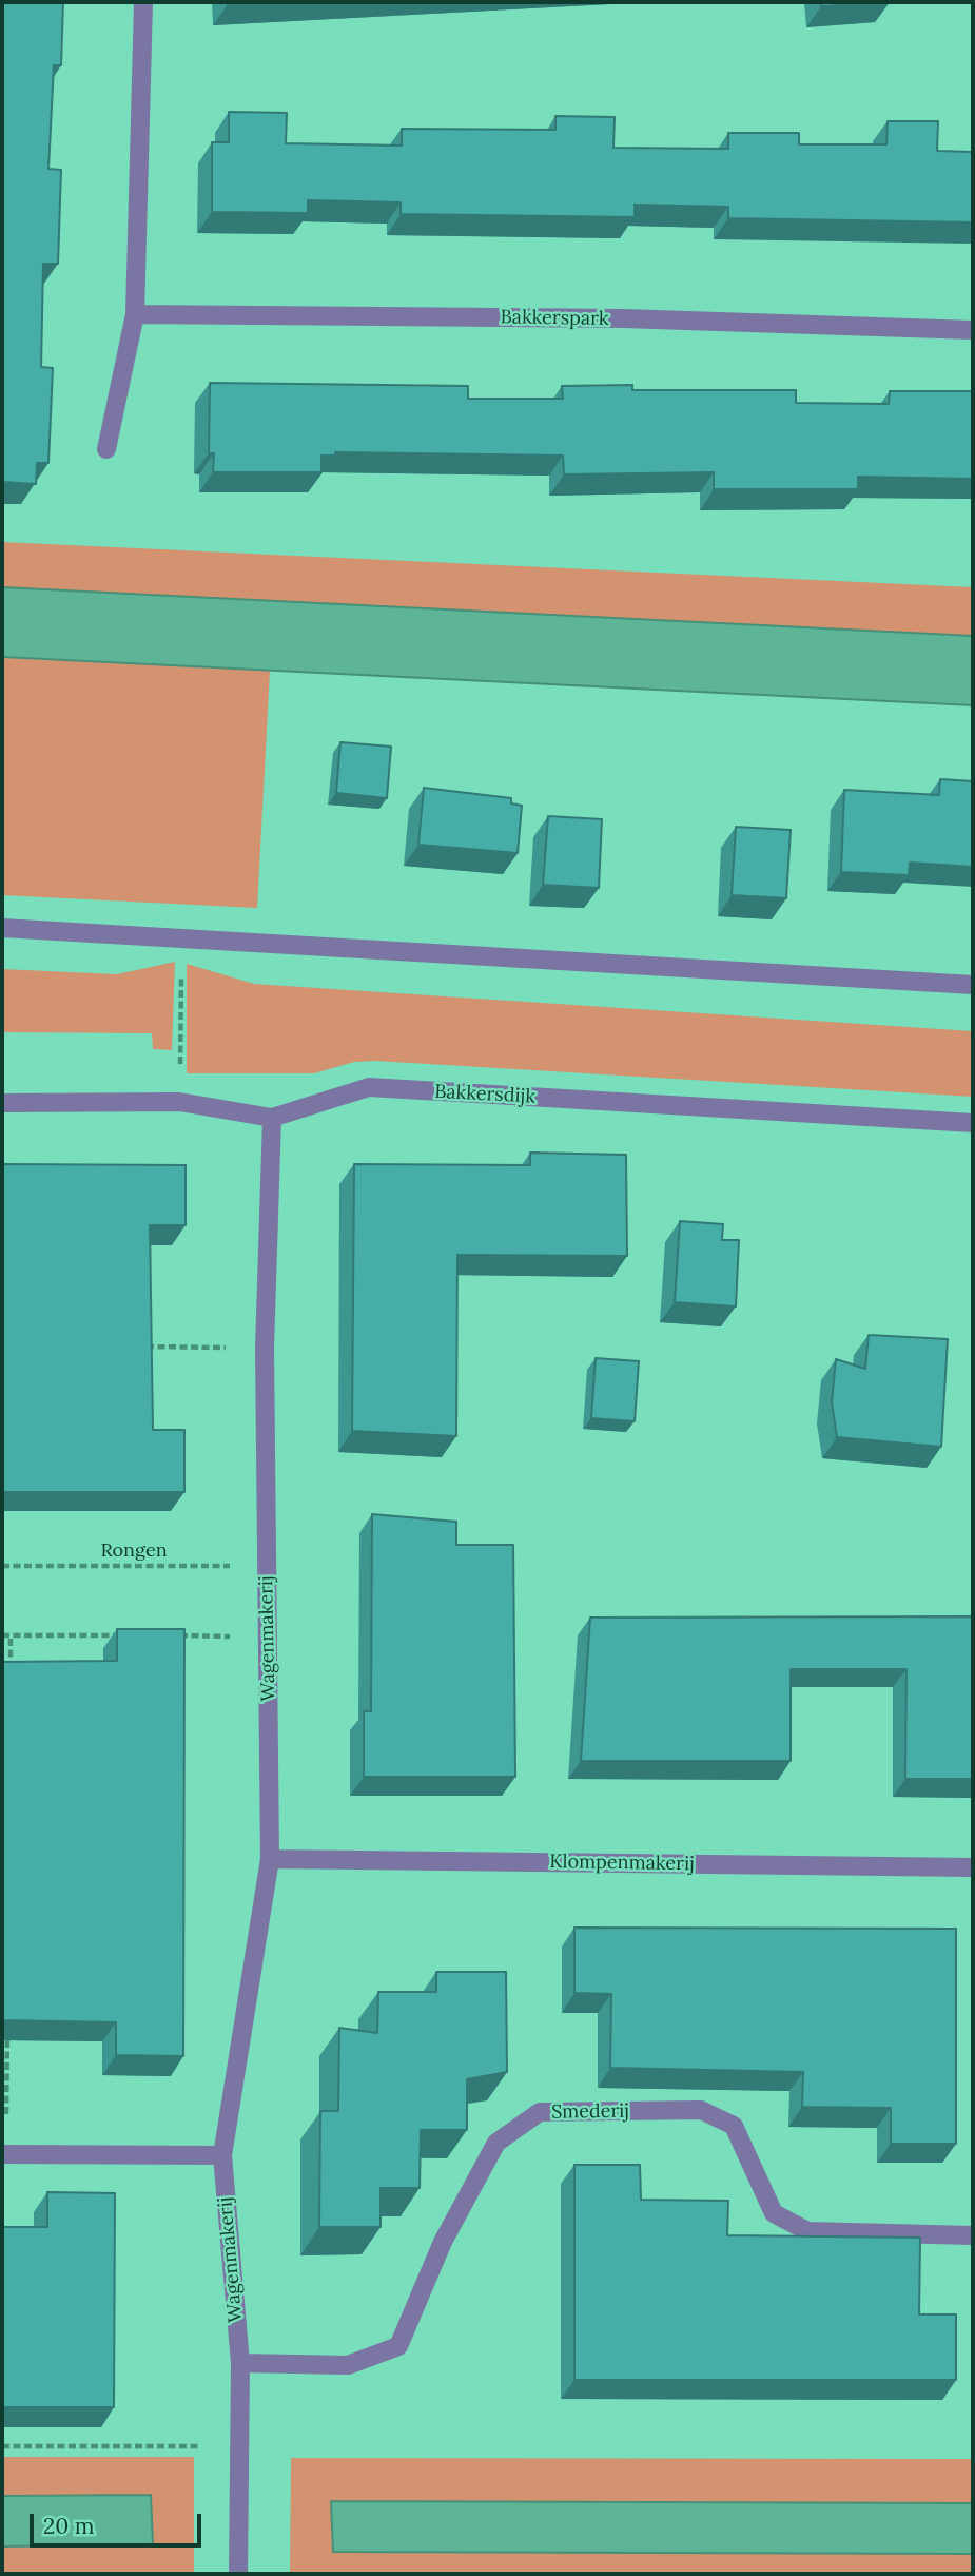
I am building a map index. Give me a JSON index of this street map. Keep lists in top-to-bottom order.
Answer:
{
  "streets": {
    "street": [
      "Bakkerspark",
      "Bakkersdijk",
      "Wagenmakerij",
      "Klompenmakerij",
      "Smederij"
    ],
    "path": ["Rongen"]
  },
  "crossings": [
    ["Bakkersdijk", "Wagenmakerij"],
    ["Rongen", "Wagenmakerij"],
    ["Wagenmakerij", "Klompenmakerij"],
    ["Wagenmakerij", "Smederij"]
  ],
  "scale_bar": "20 m"
}
